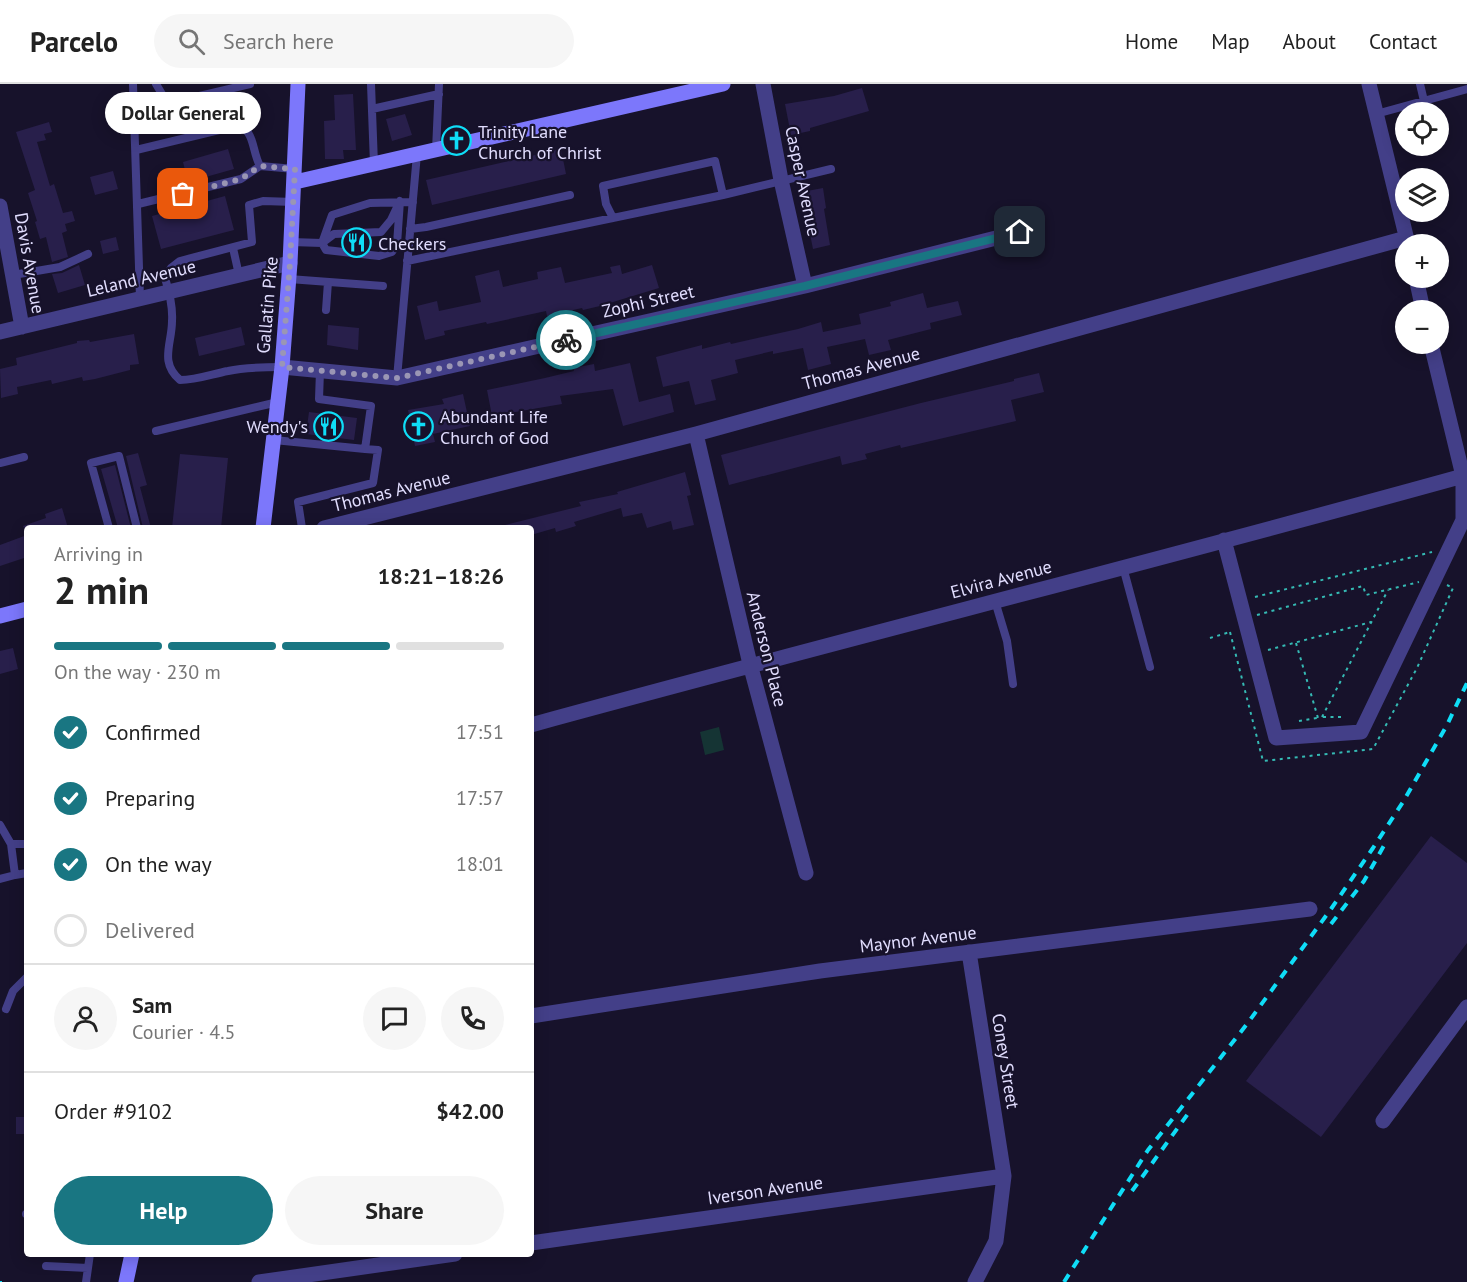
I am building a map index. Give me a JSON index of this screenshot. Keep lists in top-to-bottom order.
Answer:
{
  "streets": {
    "main road": ["Gallatin Pike"],
    "street": [
      "Casper Avenue",
      "Davis Avenue",
      "Leland Avenue",
      "Zophi Street",
      "Thomas Avenue",
      "Elvira Avenue",
      "Anderson Place",
      "Maynor Avenue",
      "Coney Street",
      "Iverson Avenue"
    ]
  },
  "crossings": [
    ["Casper Avenue", "Zophi Street"],
    ["Davis Avenue", "Leland Avenue"],
    ["Leland Avenue", "Gallatin Pike"],
    ["Zophi Street", "Gallatin Pike"],
    ["Thomas Avenue", "Anderson Place"],
    ["Elvira Avenue", "Anderson Place"],
    ["Maynor Avenue", "Coney Street"],
    ["Coney Street", "Iverson Avenue"]
  ],
  "places": {
    "church": ["Trinity Lane Church of Christ", "Abundant Life Church of God"],
    "other": ["Dollar General"],
    "restaurant": ["Checkers", "Wendy's"]
  },
  "page": {
    "header": "Parcelo",
    "search": "Search here",
    "nav": [
      "Home",
      "Map",
      "About",
      "Contact"
    ],
    "bubble": "Dollar General",
    "map_buttons": ["+", "−"],
    "heading": ["2 min", "Arriving in", "18:21–18:26"],
    "panel": [
      "Sam",
      "Courier · 4.5",
      "Order #9102",
      "$42.00"
    ],
    "bar": "On the way · 230 m",
    "list": [
      ["Confirmed", "17:51"],
      ["Preparing", "17:57"],
      ["On the way", "18:01"],
      "Delivered"
    ],
    "buttons": ["Help", "Share"]
  }
}
